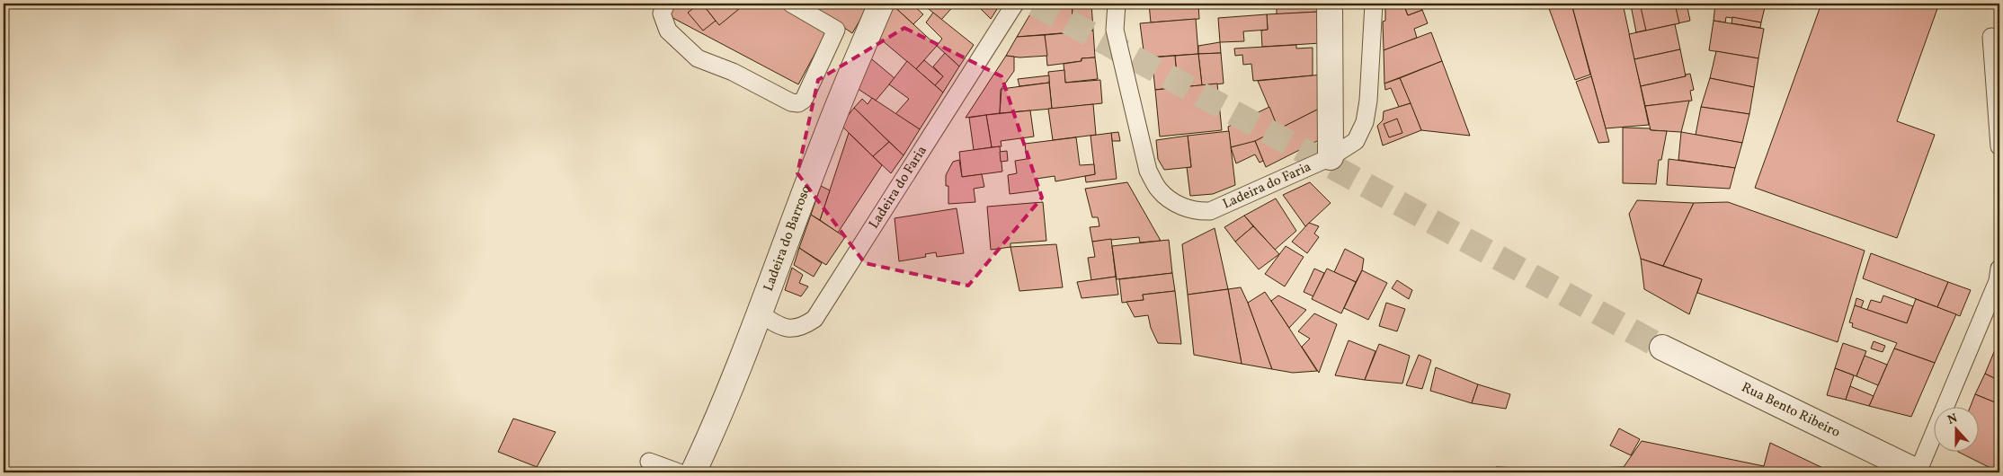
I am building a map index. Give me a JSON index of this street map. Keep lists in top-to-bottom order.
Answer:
{
  "streets": {
    "street": ["Ladeira do Barroso", "Rua Bento Ribeiro"],
    "lane": ["Ladeira do Faria"]
  },
  "crossings": [
    ["Ladeira do Faria", "Ladeira do Barroso"]
  ],
  "north": "top"
}
